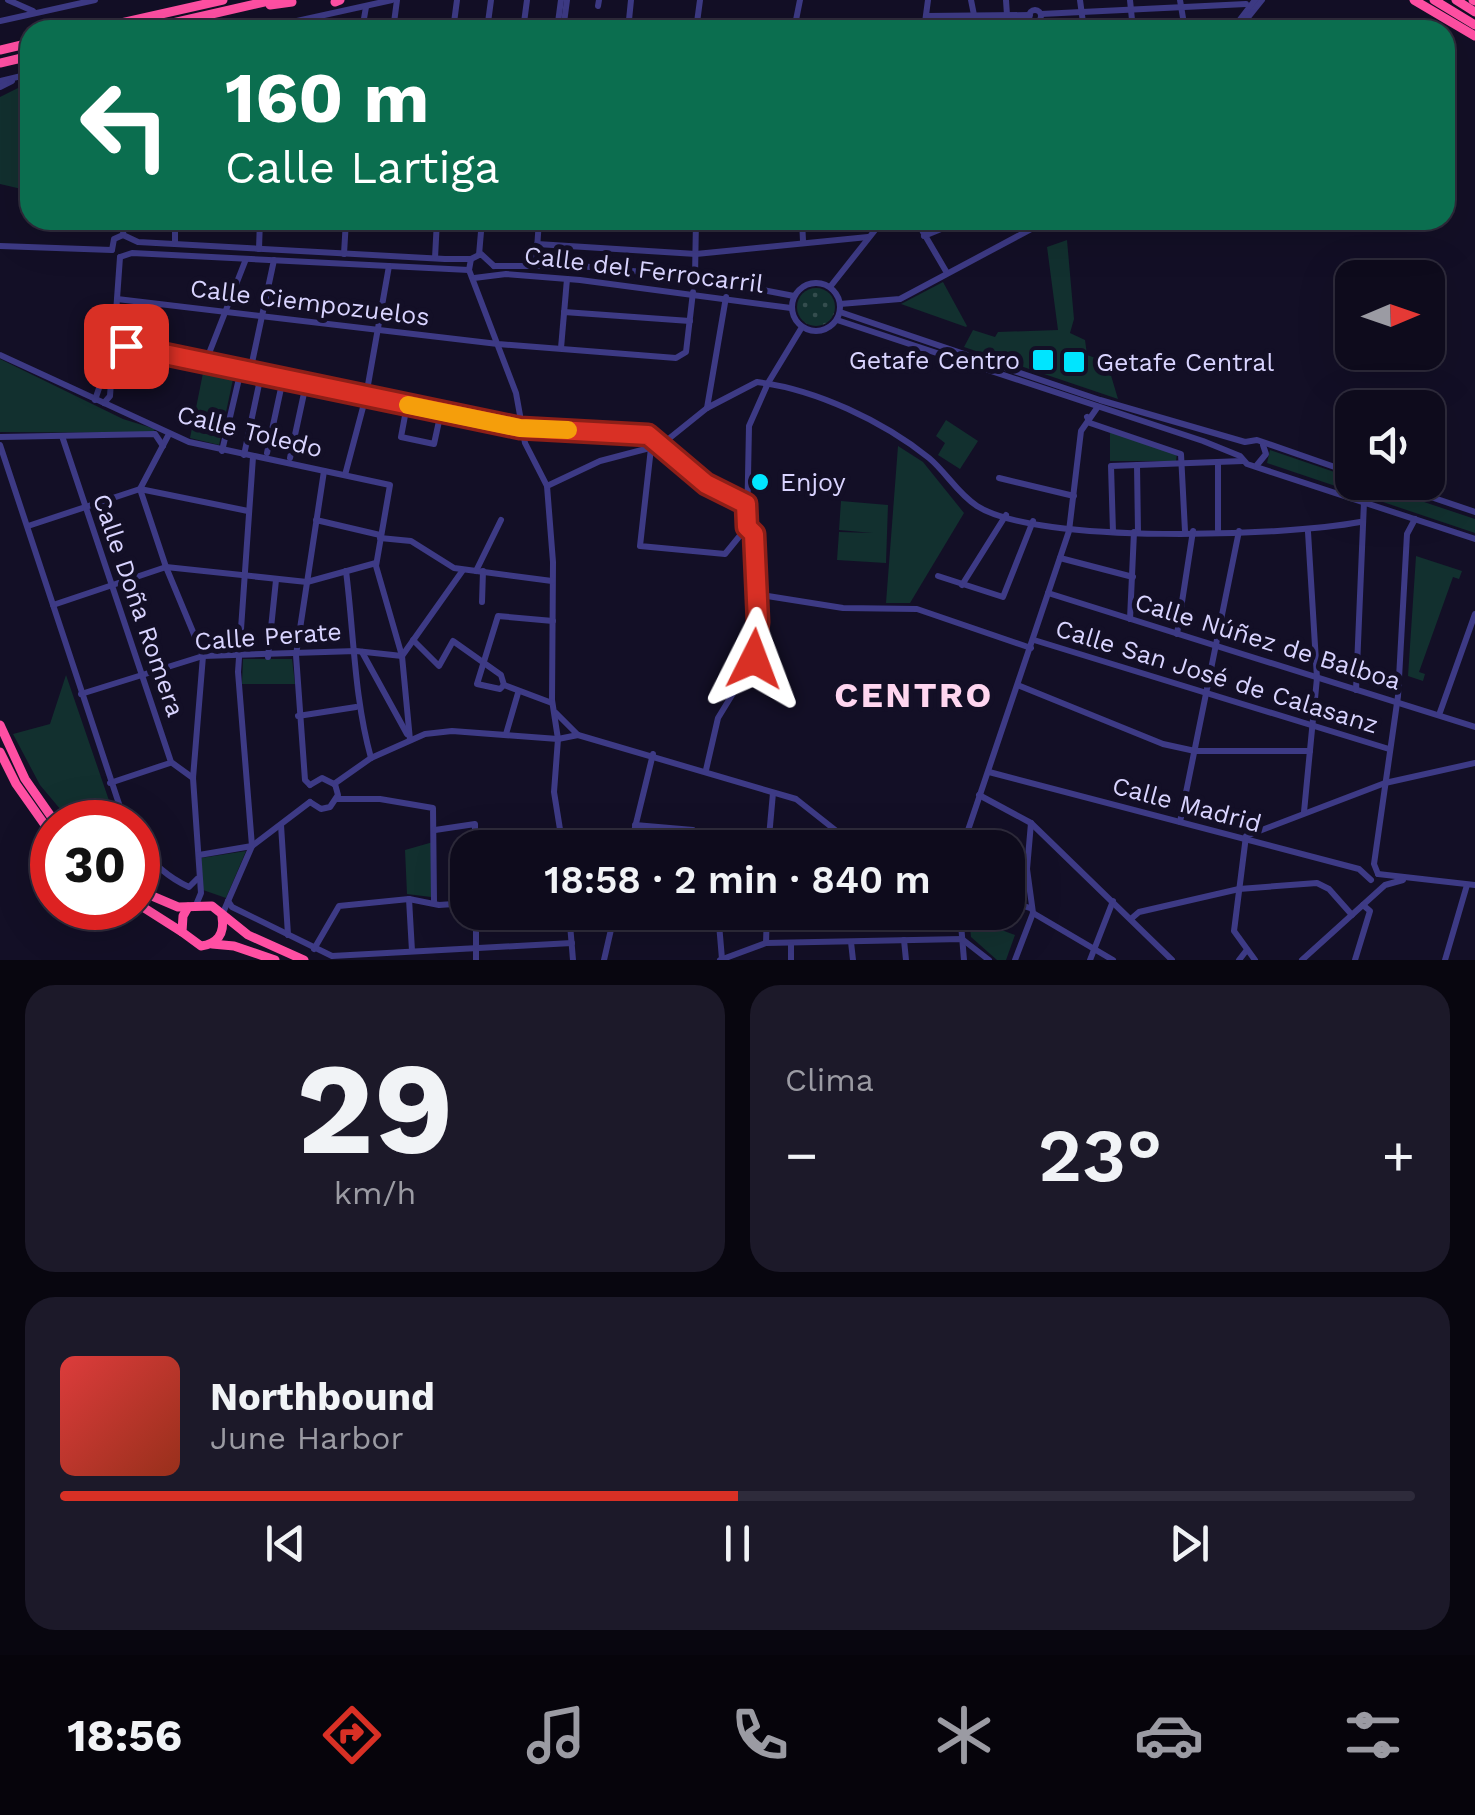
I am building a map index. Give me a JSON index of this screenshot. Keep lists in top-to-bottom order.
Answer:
{
  "streets": {
    "street": [
      "Calle del Ferrocarril",
      "Calle Ciempozuelos",
      "Calle Toledo",
      "Calle Doña Romera",
      "Calle Perate",
      "Calle Núñez de Balboa",
      "Calle San José de Calasanz",
      "Calle Madrid"
    ]
  },
  "crossings": [
    ["Calle Doña Romera", "Calle Perate"]
  ],
  "districts": ["CENTRO"],
  "places": {
    "transit": ["Getafe Centro", "Getafe Central"],
    "other": ["Enjoy"]
  },
  "north": "right",
  "page": {
    "turn": ["160 m", "Calle Lartiga"],
    "limit": "30",
    "trip": "18:58 · 2 min · 840 m",
    "tile": [
      ["29", "km/h"],
      "Clima"
    ],
    "heat": ["−", "23°", "+"],
    "song": ["Northbound", "June Harbor"],
    "tabs": "18:56"
  }
}
